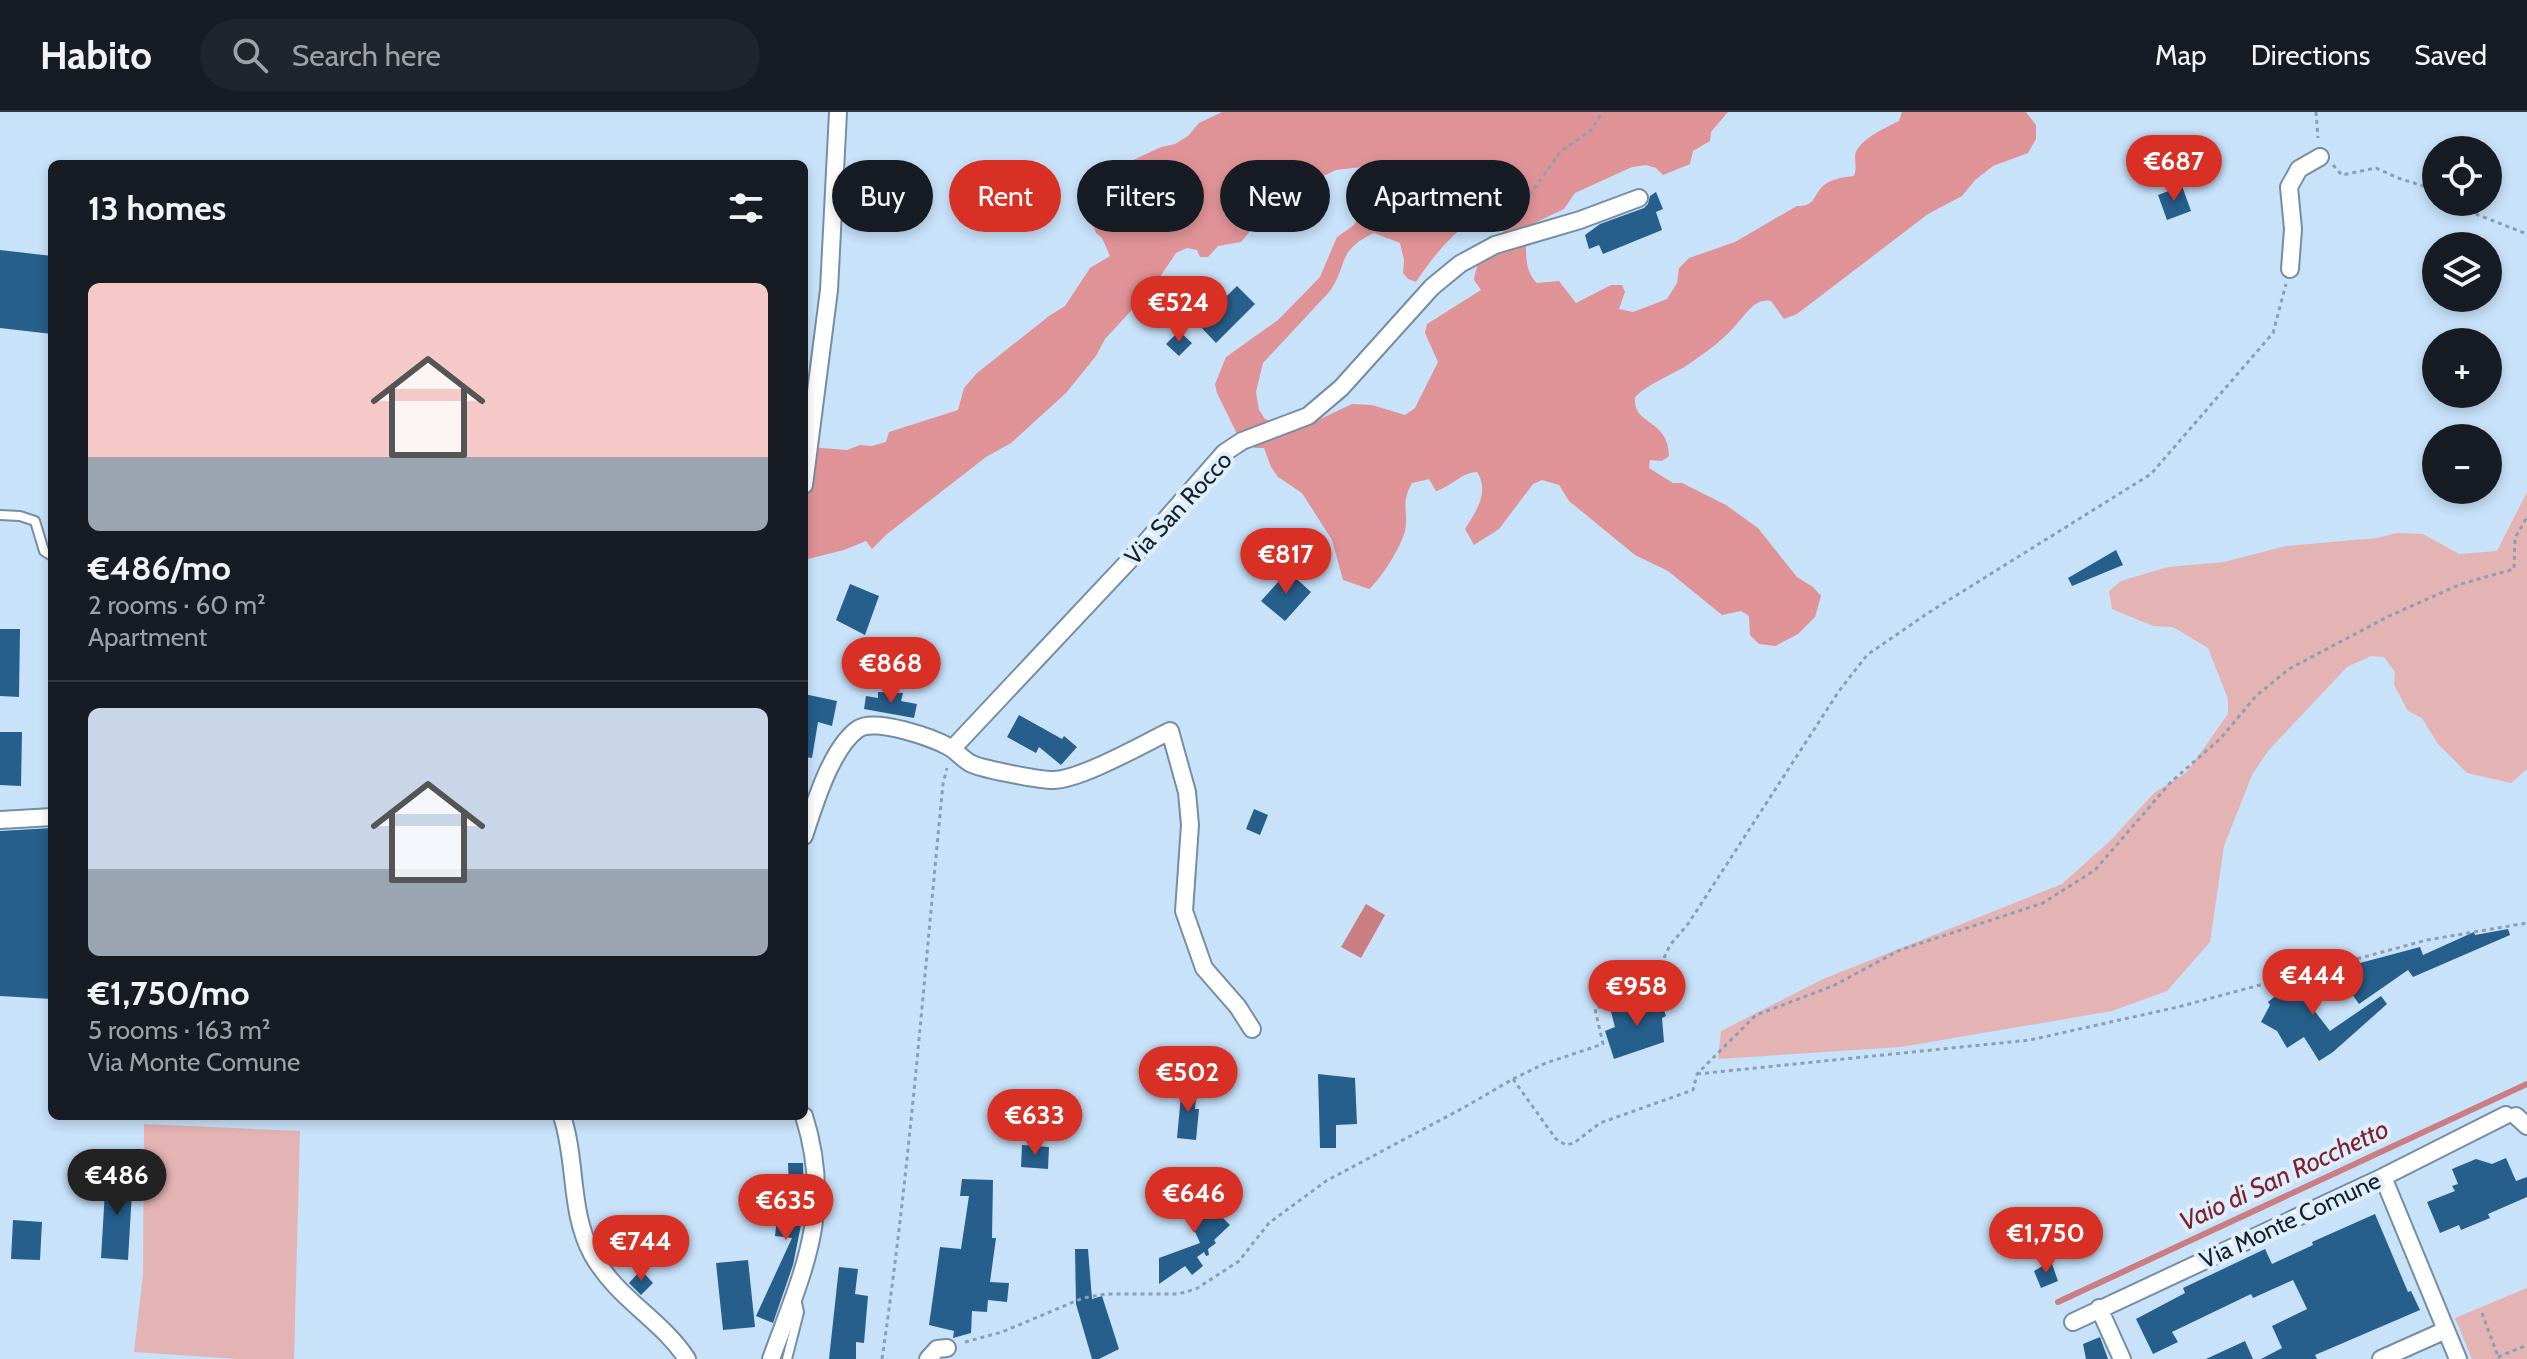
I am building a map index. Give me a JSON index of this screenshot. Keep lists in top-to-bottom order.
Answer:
{
  "streets": {
    "street": ["Via San Rocco", "Via Monte Comune"]
  },
  "water": ["Vaio di San Rocchetto"],
  "page": {
    "header": "Habito",
    "search": "Search here",
    "nav": ["Map", "Directions", "Saved"],
    "price": [
      "€687",
      "€524",
      "€817",
      "€868",
      "€444",
      "€958",
      "€502",
      "€633",
      "€486",
      "€646",
      "€635",
      "€1,750",
      "€744"
    ],
    "map_buttons": ["+", "−"],
    "chip": [
      "Buy",
      "Rent",
      "Filters",
      "New",
      "Apartment"
    ],
    "heading": "13 homes",
    "list": [
      {
        "name": "€486/mo",
        "note": "2 rooms · 60 m² · Apartment"
      },
      {
        "name": "€1,750/mo",
        "note": "5 rooms · 163 m² · Via Monte Comune"
      }
    ]
  }
}
